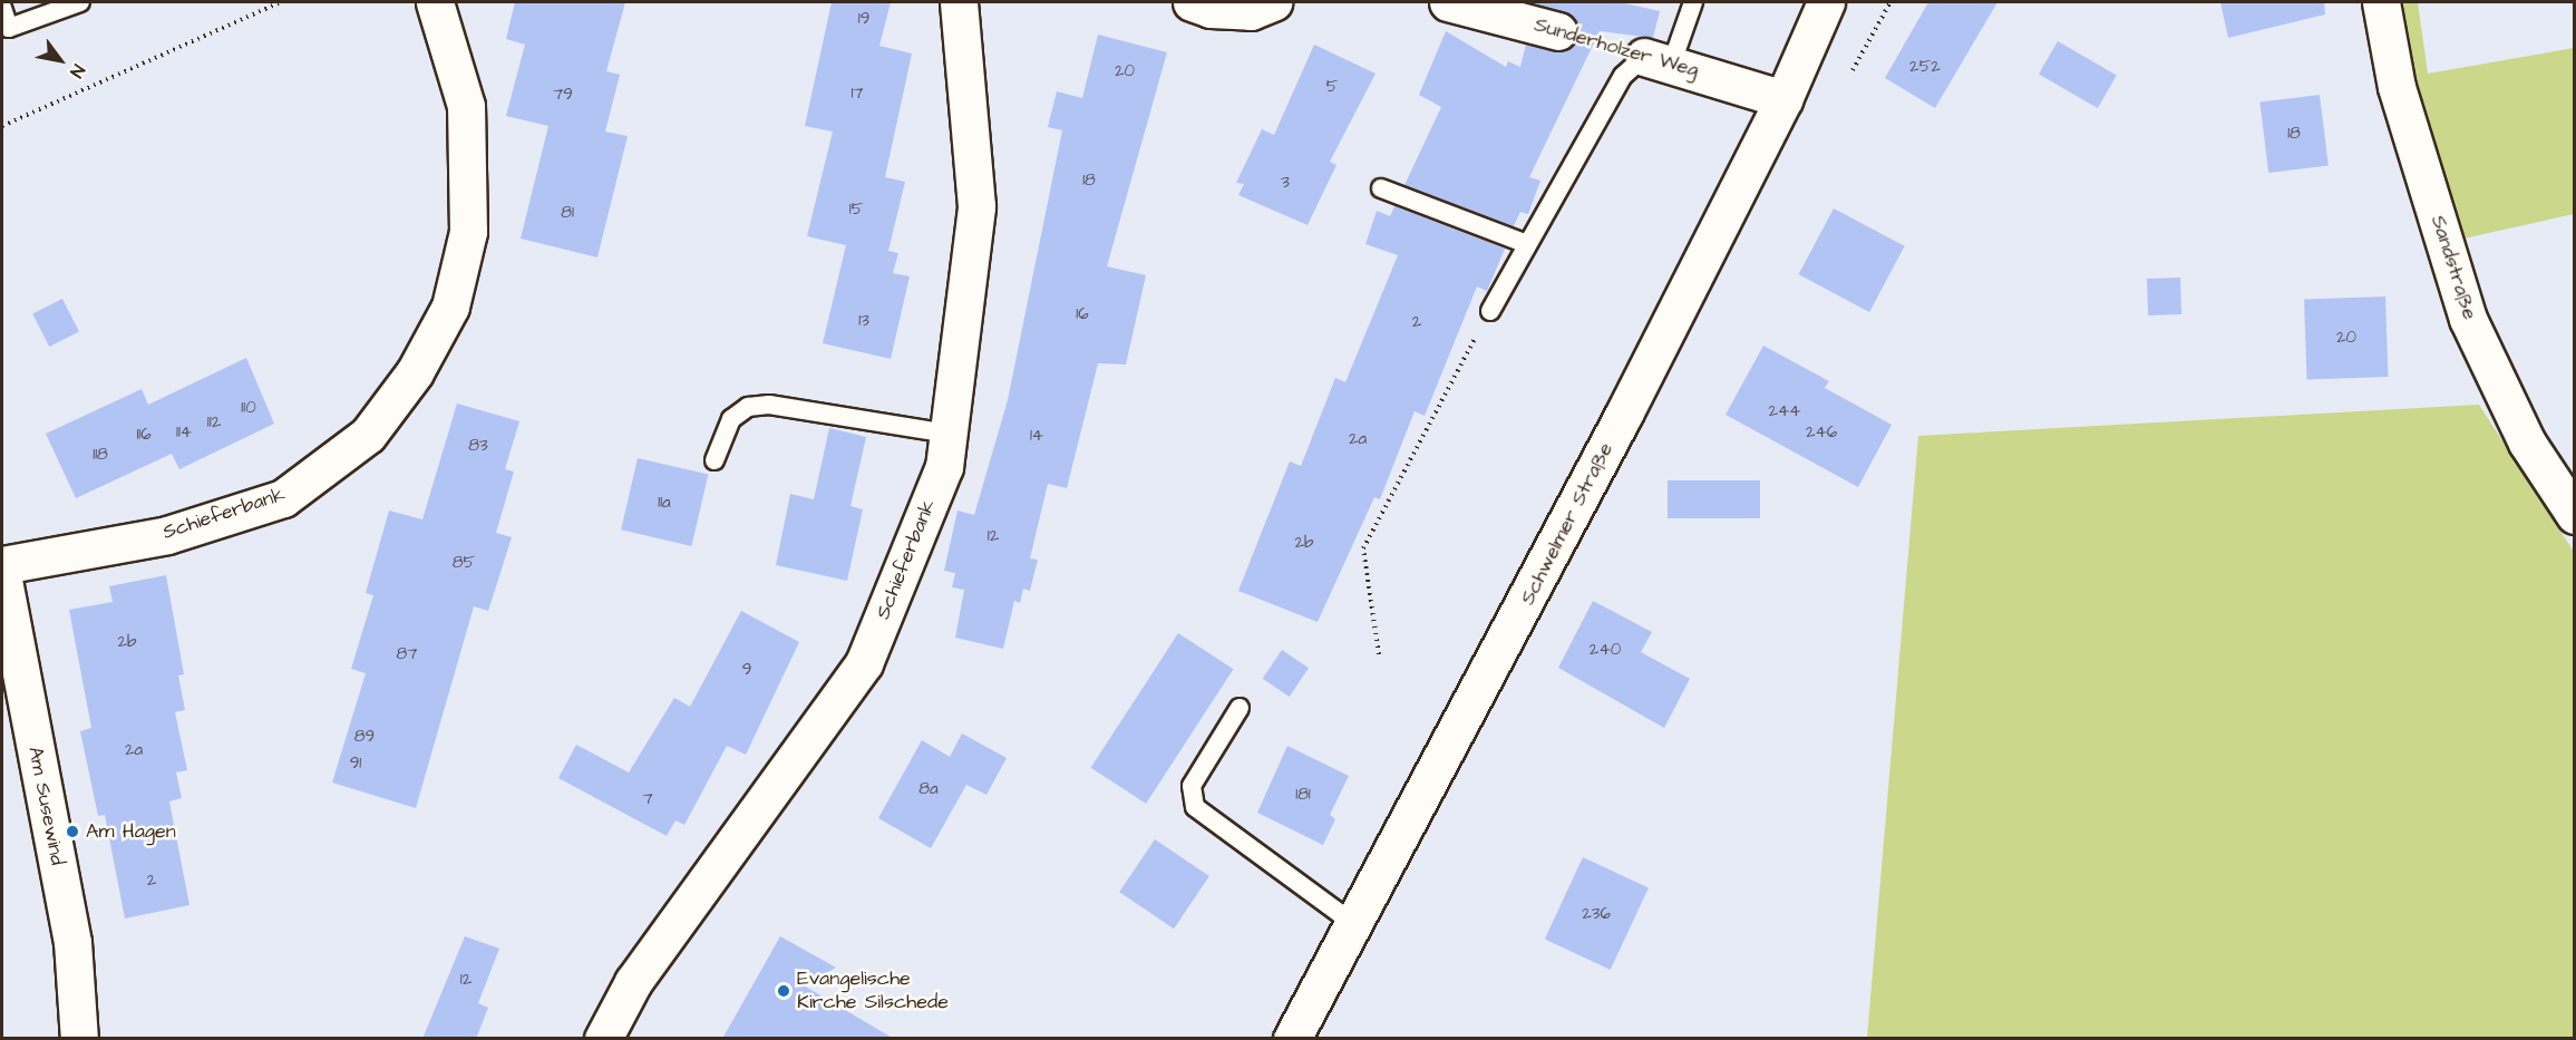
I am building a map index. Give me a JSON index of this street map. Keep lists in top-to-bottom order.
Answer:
{
  "streets": {
    "street": [
      "Sunderholzer Weg",
      "Sandstraße",
      "Schieferbank",
      "Schwelmer Straße",
      "Am Susewind"
    ]
  },
  "crossings": [
    ["Sunderholzer Weg", "Schwelmer Straße"]
  ],
  "places": ["Am Hagen", "Evangelische Kirche Silschede"],
  "house_numbers": [
    "19",
    "252",
    "20",
    "5",
    "17",
    "79",
    "18",
    "18",
    "3",
    "15",
    "81",
    "16",
    "13",
    "2",
    "20",
    "110",
    "244",
    "112",
    "114",
    "246",
    "116",
    "14",
    "2a",
    "83",
    "118",
    "11a",
    "12",
    "2b",
    "85",
    "2b",
    "240",
    "87",
    "9",
    "89",
    "2a",
    "91",
    "8a",
    "181",
    "7",
    "2",
    "236",
    "12"
  ],
  "north": "bottom right"
}
